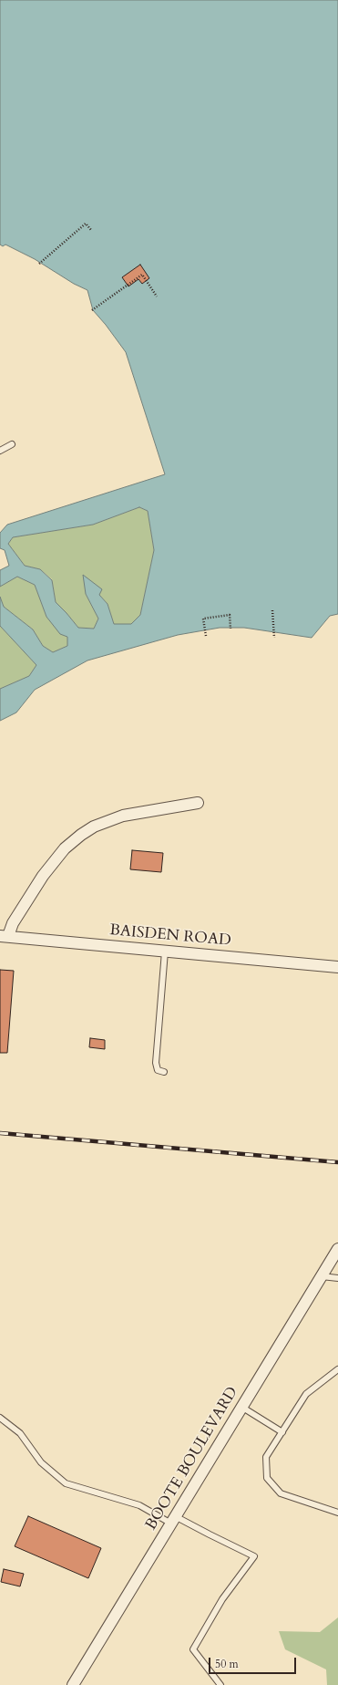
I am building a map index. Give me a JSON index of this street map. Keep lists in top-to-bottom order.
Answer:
{
  "streets": {
    "street": ["BAISDEN ROAD", "BOOTE BOULEVARD"]
  },
  "scale_bar": "50 m"
}
